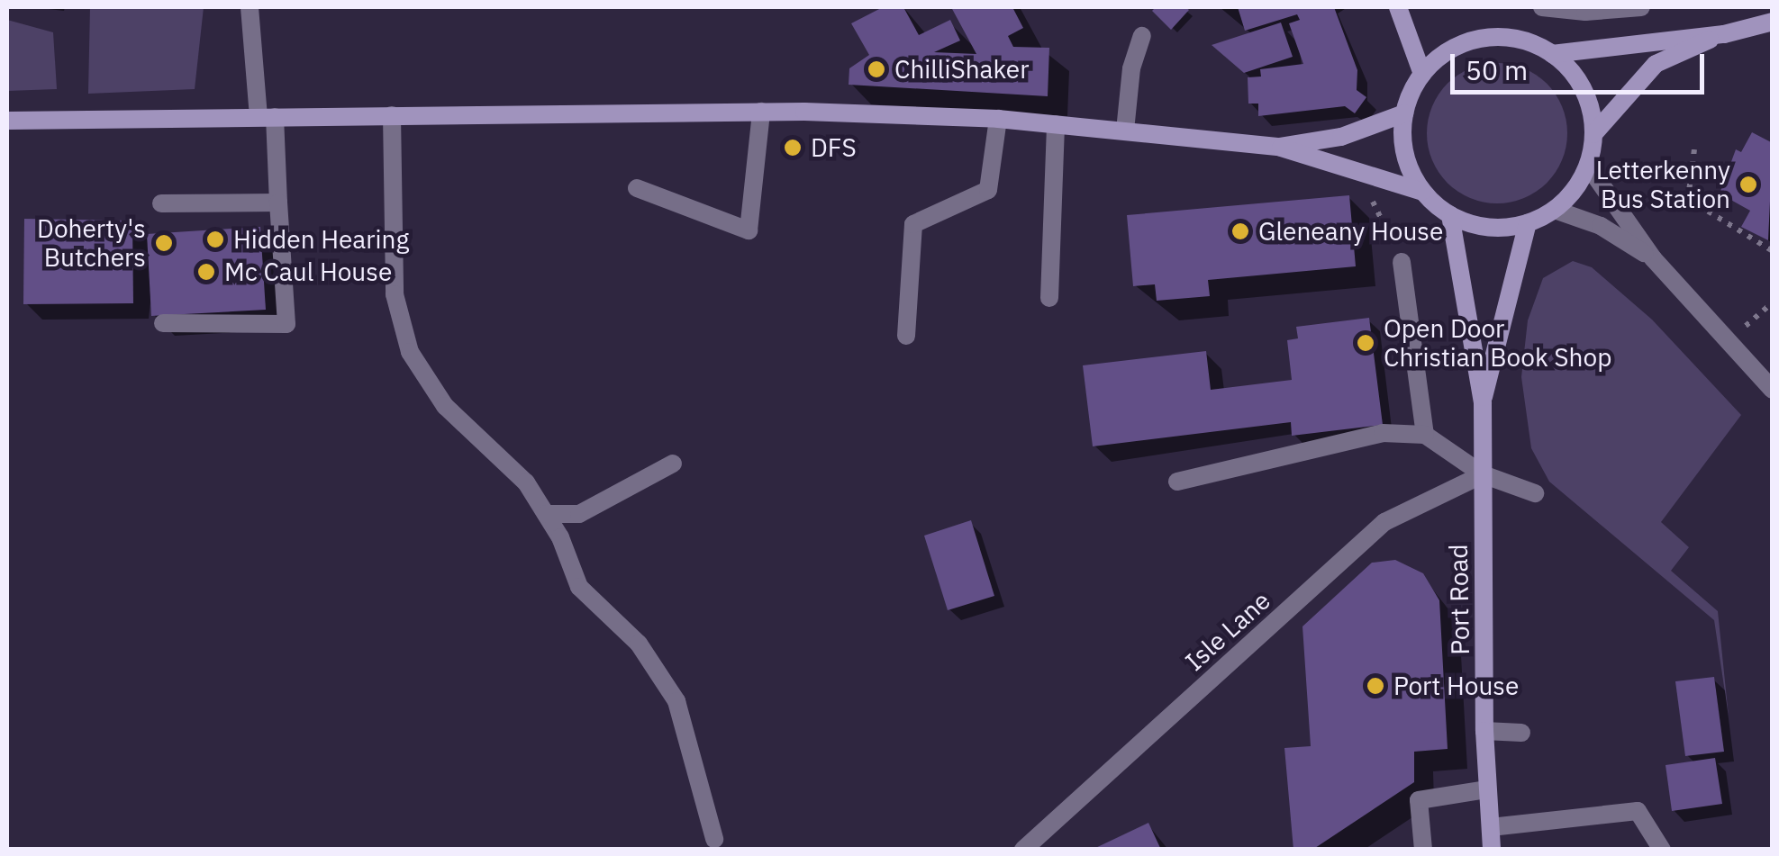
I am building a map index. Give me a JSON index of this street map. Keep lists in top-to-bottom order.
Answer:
{
  "streets": {
    "main road": ["Port Road"],
    "lane": ["Isle Lane"]
  },
  "crossings": [
    ["Port Road", "Isle Lane"]
  ],
  "places": [
    "ChilliShaker",
    "DFS",
    "Letterkenny Bus Station",
    "Gleneany House",
    "Hidden Hearing",
    "Doherty's Butchers",
    "Mc Caul House",
    "Open Door Christian Book Shop",
    "Port House"
  ],
  "scale_bar": "50 m"
}
